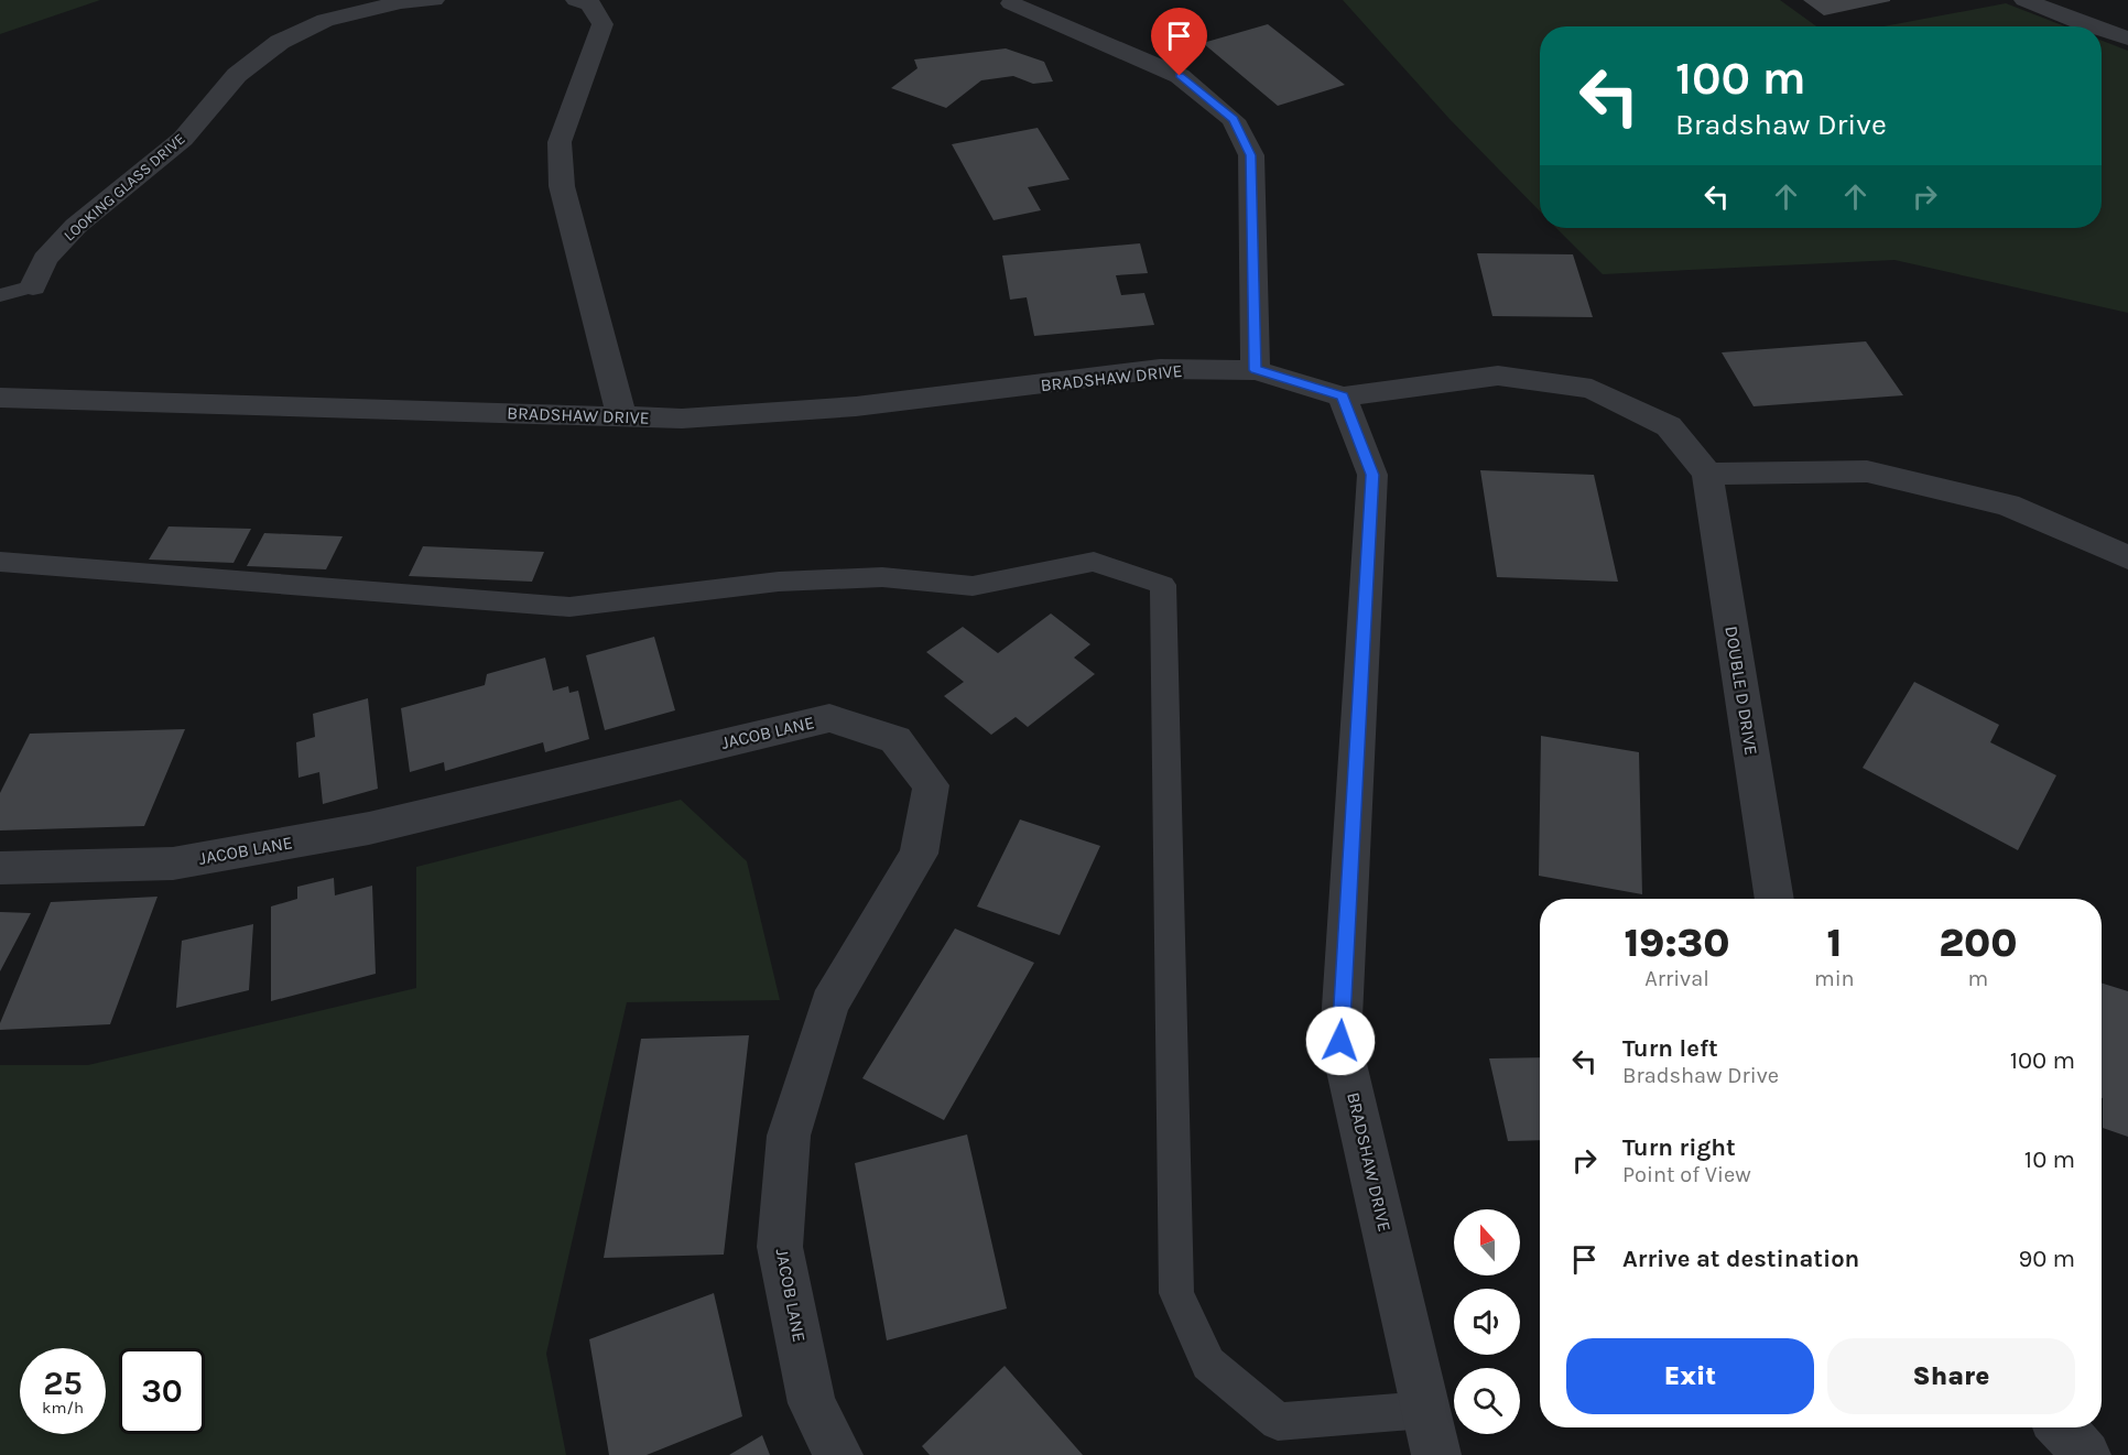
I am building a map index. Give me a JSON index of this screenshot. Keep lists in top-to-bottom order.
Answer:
{
  "streets": {
    "street": [
      "LOOKING GLASS DRIVE",
      "BRADSHAW DRIVE",
      "DOUBLE D DRIVE",
      "JACOB LANE"
    ]
  },
  "north": "top",
  "page": {
    "turn": ["100 m", "Bradshaw Drive"],
    "eta": [
      "19:30",
      "Arrival",
      "1",
      "min",
      "200",
      "m"
    ],
    "list": [
      {
        "name": "Turn left",
        "note": "Bradshaw Drive",
        "value": "100 m"
      },
      {
        "name": "Turn right",
        "note": "Point of View",
        "value": "10 m"
      },
      {
        "name": "Arrive at destination",
        "value": "90 m"
      }
    ],
    "buttons": ["Exit", "Share"],
    "speed": "25 km/h",
    "limit": "30"
  }
}
